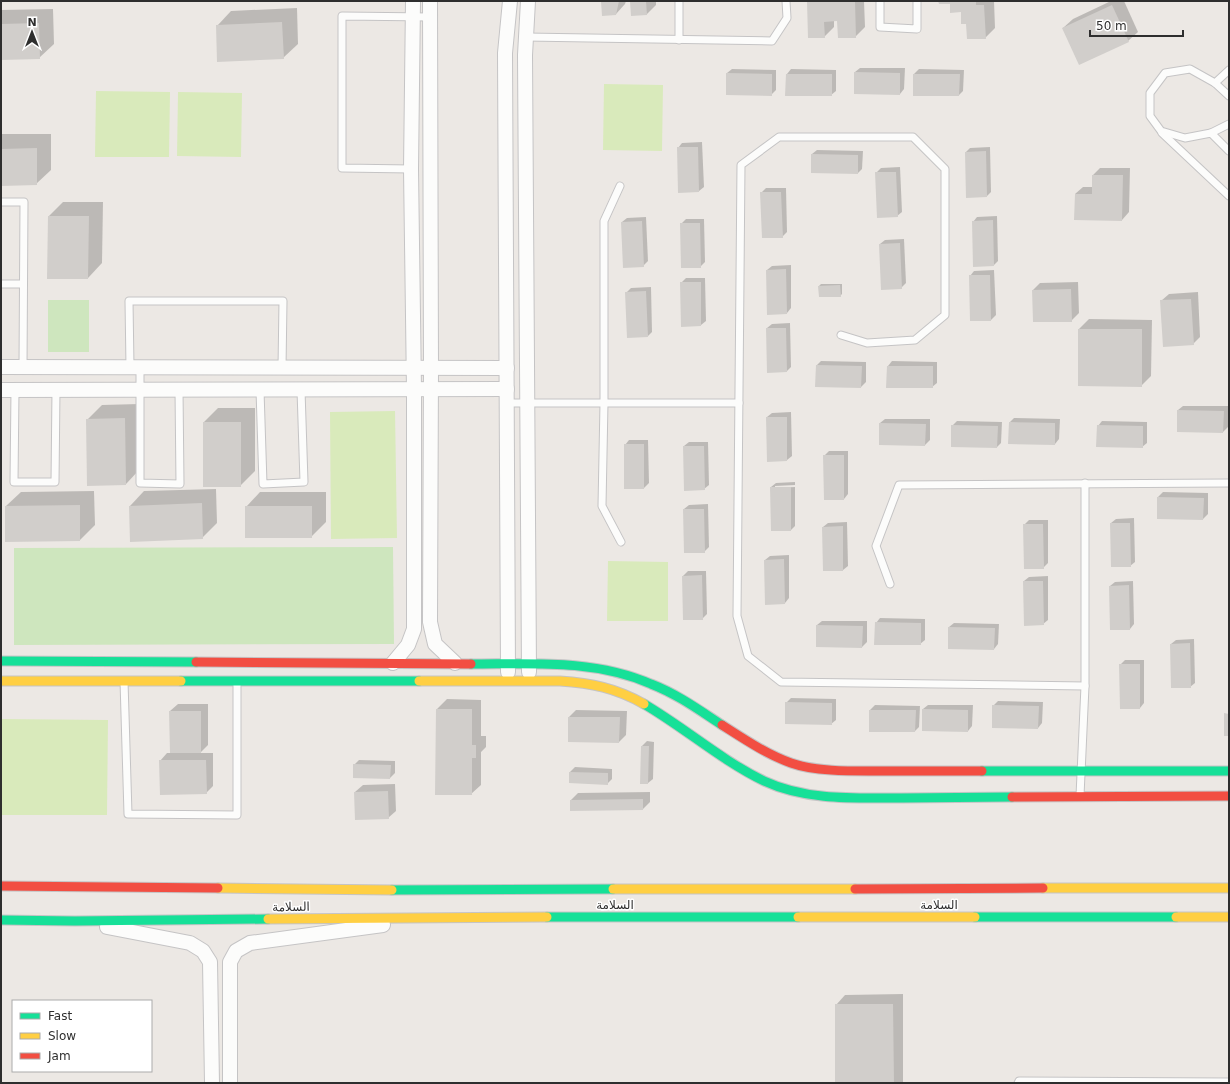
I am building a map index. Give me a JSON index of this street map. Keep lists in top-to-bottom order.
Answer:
{
  "streets": {
    "street": ["السلامة"]
  },
  "legend": ["Fast", "Slow", "Jam"],
  "scale_bar": "50 m",
  "north": "top"
}
